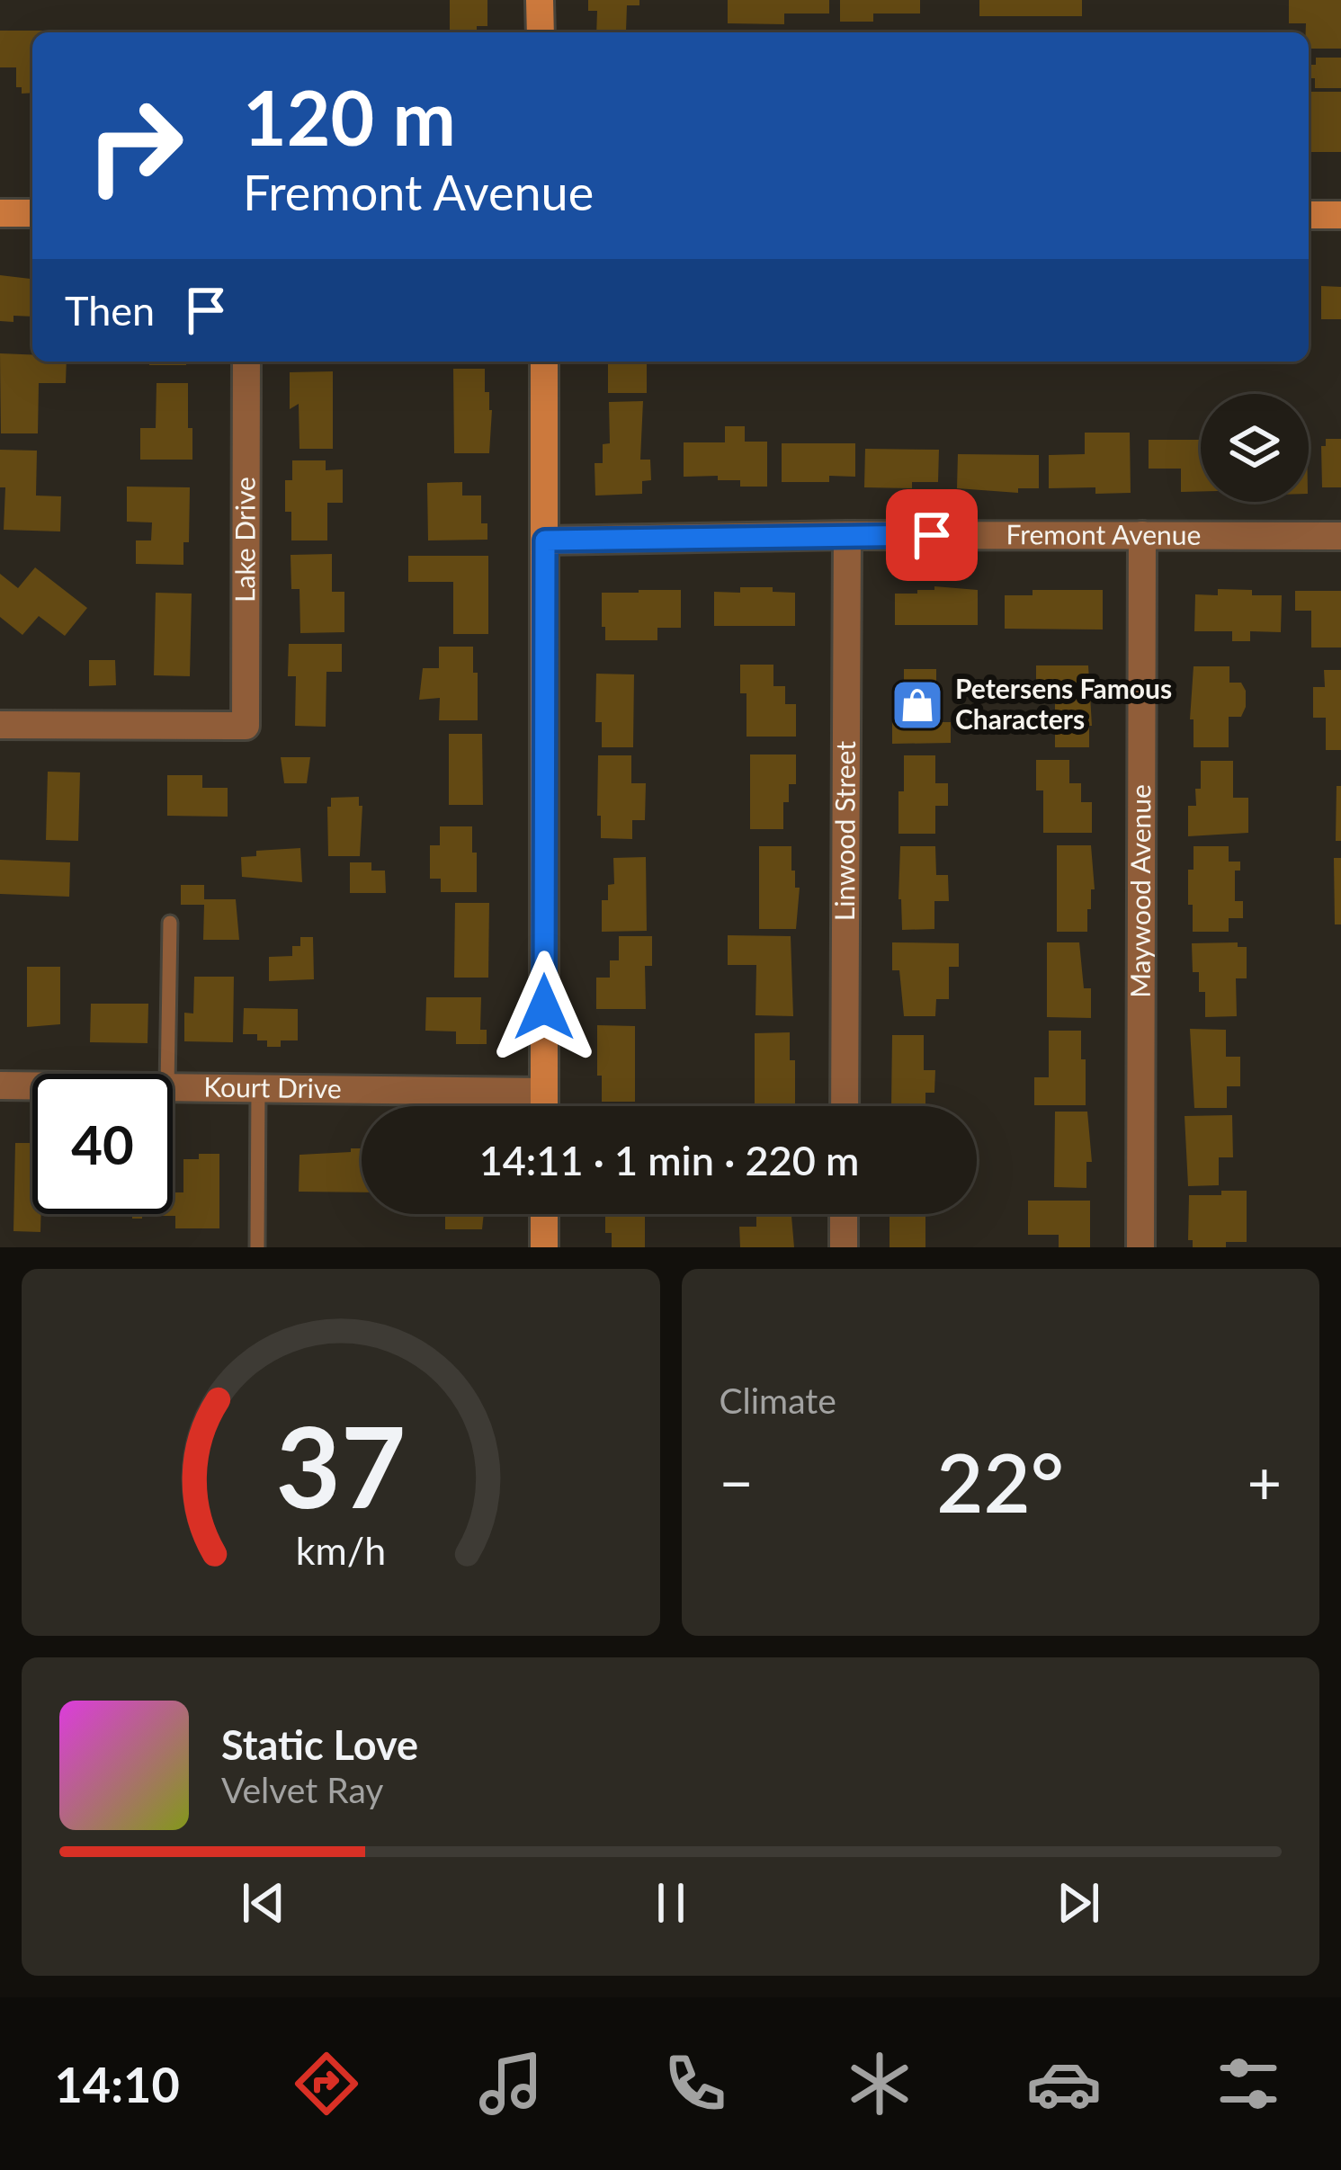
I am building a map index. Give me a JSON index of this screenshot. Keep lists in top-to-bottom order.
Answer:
{
  "streets": {
    "street": [
      "Fremont Avenue",
      "Lake Drive",
      "Linwood Street",
      "Maywood Avenue",
      "Kourt Drive"
    ]
  },
  "crossings": [
    ["Fremont Avenue", "Linwood Street"],
    ["Fremont Avenue", "Maywood Avenue"]
  ],
  "places": {
    "shop": ["Petersens Famous Characters"]
  },
  "page": {
    "turn": ["120 m", "Fremont Avenue"],
    "then": "Then",
    "limit": "40",
    "trip": "14:11 · 1 min · 220 m",
    "tile": "Climate",
    "heat": ["−", "22°", "+"],
    "song": ["Static Love", "Velvet Ray"],
    "tabs": "14:10",
    "gauge": ["37", "km/h"]
  }
}
